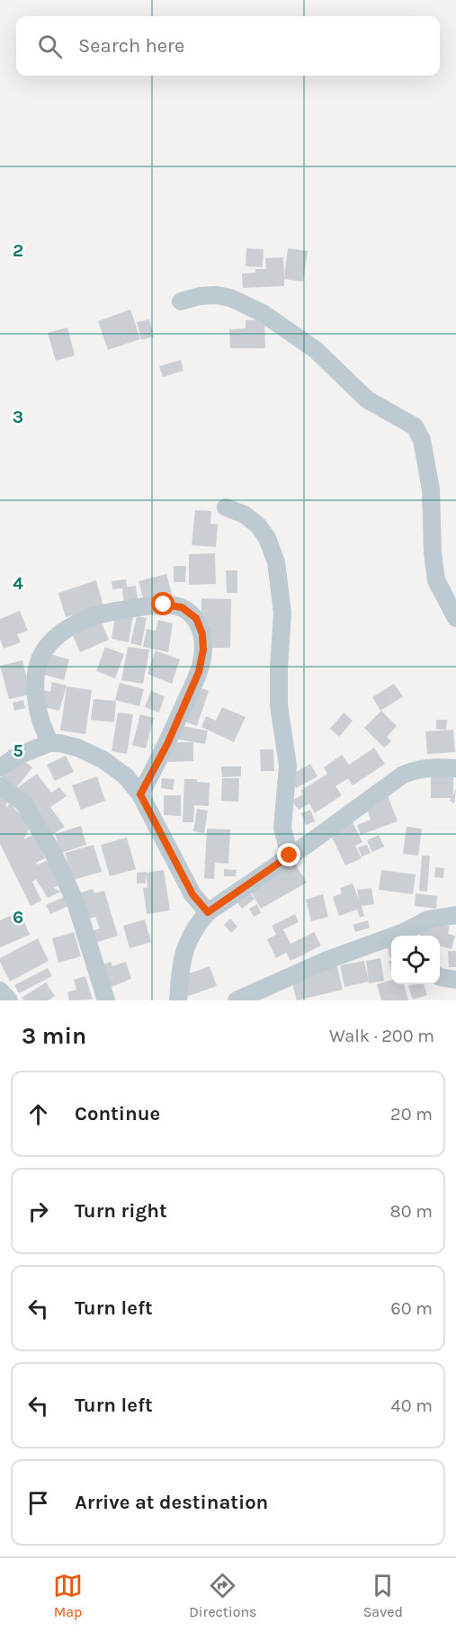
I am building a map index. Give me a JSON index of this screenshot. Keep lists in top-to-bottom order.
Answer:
{
  "page": {
    "search": "Search here",
    "heading": ["3 min", "Walk · 200 m"],
    "list": [
      ["Continue", "20 m"],
      ["Turn right", "80 m"],
      ["Turn left", "60 m"],
      ["Turn left", "40 m"],
      "Arrive at destination"
    ],
    "nav": ["Map", "Directions", "Saved"]
  },
  "grid": {
    "rows": [
      "2",
      "3",
      "4",
      "5",
      "6"
    ]
  }
}
